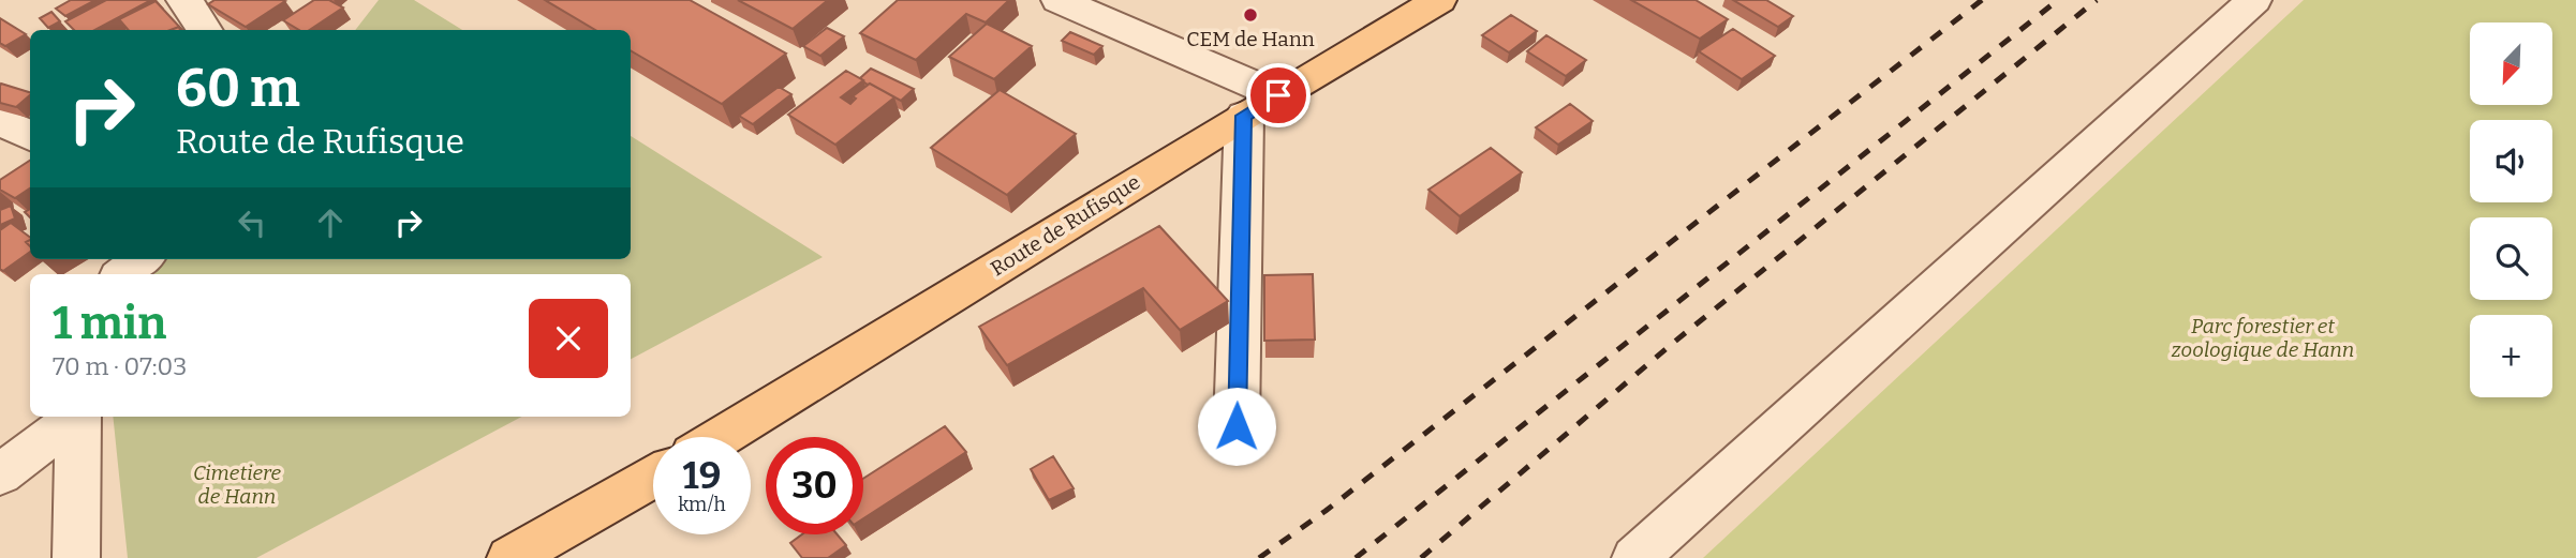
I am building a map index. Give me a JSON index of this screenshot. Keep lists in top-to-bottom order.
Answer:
{
  "streets": {
    "main road": ["Route de Rufisque"]
  },
  "parks": ["Parc forestier et zoologique de Hann", "Cimetiere de Hann"],
  "places": ["CEM de Hann"],
  "north": "bottom left",
  "page": {
    "map_buttons": "+",
    "turn": ["60 m", "Route de Rufisque"],
    "heading": ["1 min", "70 m · 07:03"],
    "speed": "19 km/h",
    "limit": "30"
  }
}
